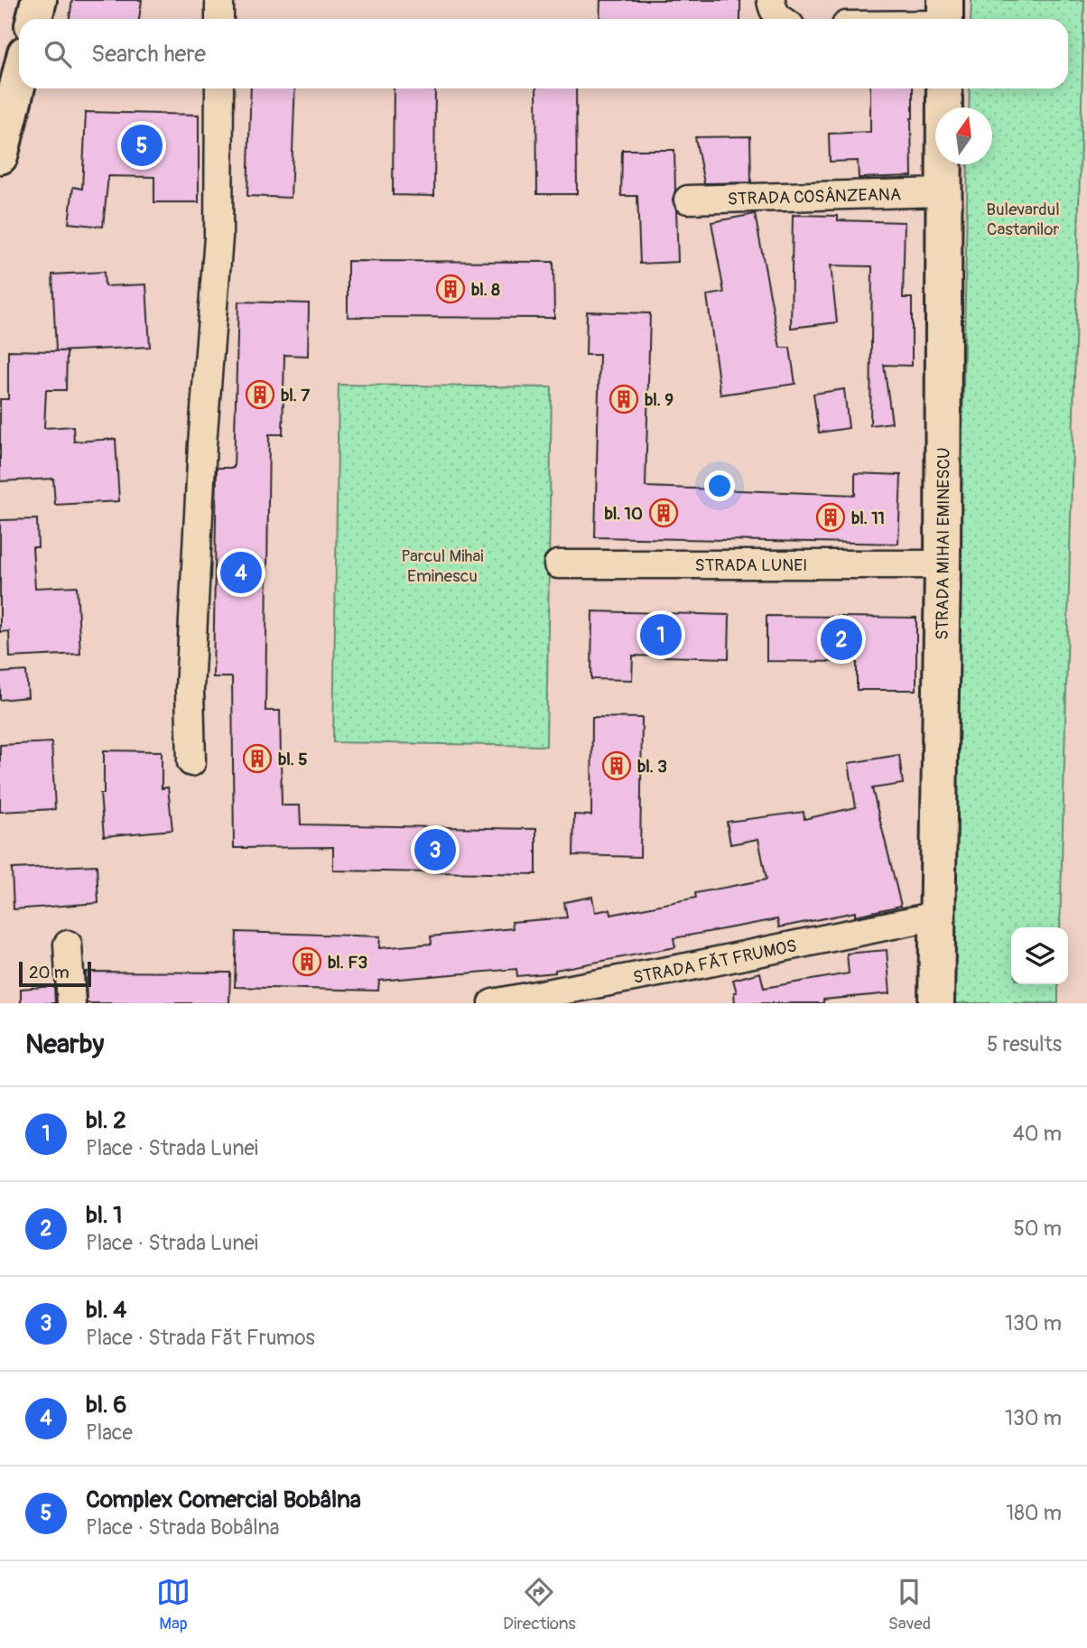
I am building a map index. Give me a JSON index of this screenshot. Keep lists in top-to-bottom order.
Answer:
{
  "streets": {
    "street": [
      "STRADA COSÂNZEANA",
      "STRADA MIHAI EMINESCU",
      "STRADA LUNEI",
      "STRADA FĂT FRUMOS"
    ]
  },
  "crossings": [
    ["STRADA COSÂNZEANA", "STRADA MIHAI EMINESCU"],
    ["STRADA MIHAI EMINESCU", "STRADA LUNEI"],
    ["STRADA MIHAI EMINESCU", "STRADA FĂT FRUMOS"]
  ],
  "parks": ["Bulevardul Castanilor", "Parcul Mihai Eminescu"],
  "places": {
    "building": [
      "bl. 8",
      "bl. 7",
      "bl. 9",
      "bl. 10",
      "bl. 11",
      "bl. 5",
      "bl. 3",
      "bl. F3"
    ]
  },
  "scale_bar": "20 m",
  "north": "top",
  "page": {
    "search": "Search here",
    "pins": [
      "5",
      "4",
      "1",
      "2",
      "3"
    ],
    "scale": "20 m",
    "heading": ["Nearby", "5 results"],
    "list": [
      {
        "mark": "1",
        "name": "bl. 2",
        "note": "Place · Strada Lunei",
        "value": "40 m"
      },
      {
        "mark": "2",
        "name": "bl. 1",
        "note": "Place · Strada Lunei",
        "value": "50 m"
      },
      {
        "mark": "3",
        "name": "bl. 4",
        "note": "Place · Strada Făt Frumos",
        "value": "130 m"
      },
      {
        "mark": "4",
        "name": "bl. 6",
        "note": "Place",
        "value": "130 m"
      },
      {
        "mark": "5",
        "name": "Complex Comercial Bobâlna",
        "note": "Place · Strada Bobâlna",
        "value": "180 m"
      }
    ],
    "nav": ["Map", "Directions", "Saved"]
  }
}
